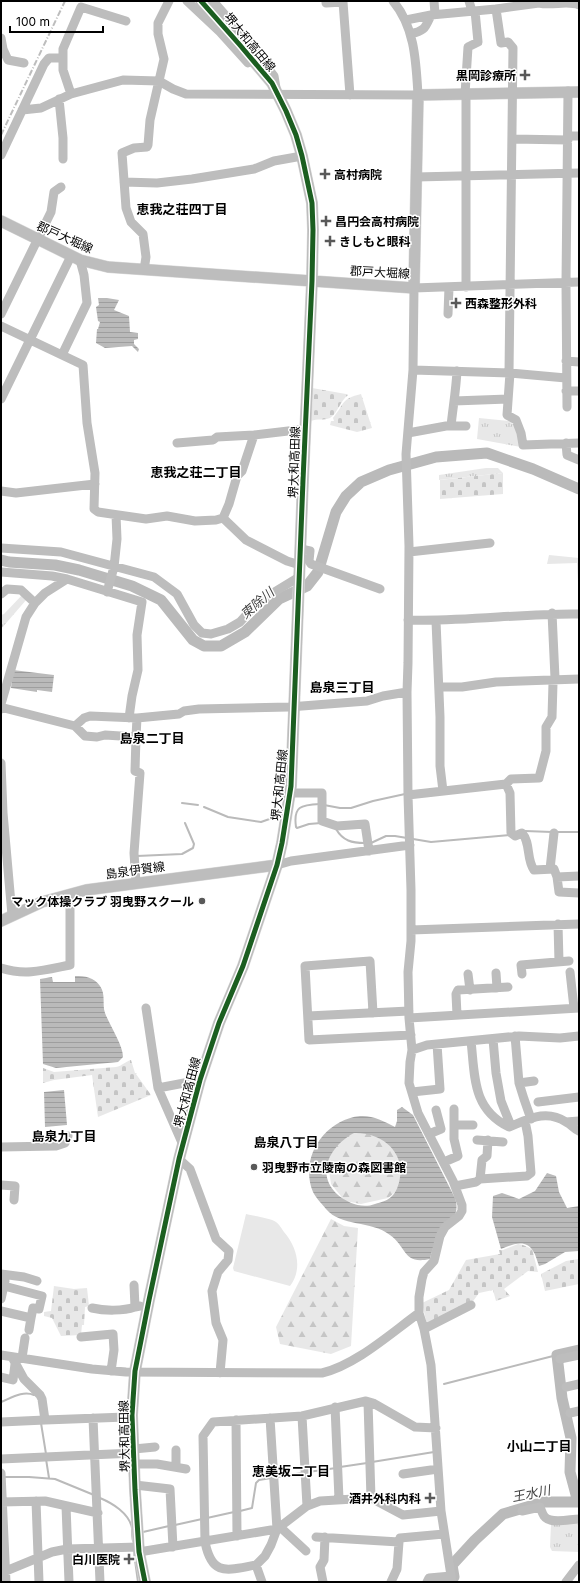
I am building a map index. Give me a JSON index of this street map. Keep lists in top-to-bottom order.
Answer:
{
  "streets": {
    "main road": ["堺大和高田線", "郡戸大堀線", "島泉伊賀線"]
  },
  "crossings": [
    ["堺大和高田線", "郡戸大堀線"],
    ["堺大和高田線", "島泉伊賀線"]
  ],
  "districts": [
    "恵我之荘四丁目",
    "恵我之荘二丁目",
    "島泉三丁目",
    "島泉二丁目",
    "島泉九丁目",
    "島泉八丁目",
    "小山二丁目",
    "恵美坂二丁目"
  ],
  "water": ["東除川", "王水川"],
  "places": {
    "health": [
      "黒岡診療所",
      "高村病院",
      "昌円会高村病院",
      "きしもと眼科",
      "西森整形外科",
      "酒井外科内科",
      "白川医院"
    ],
    "other": ["マック体操クラブ 羽曳野スクール", "羽曳野市立陵南の森図書館"]
  },
  "scale_bar": "100 m"
}
